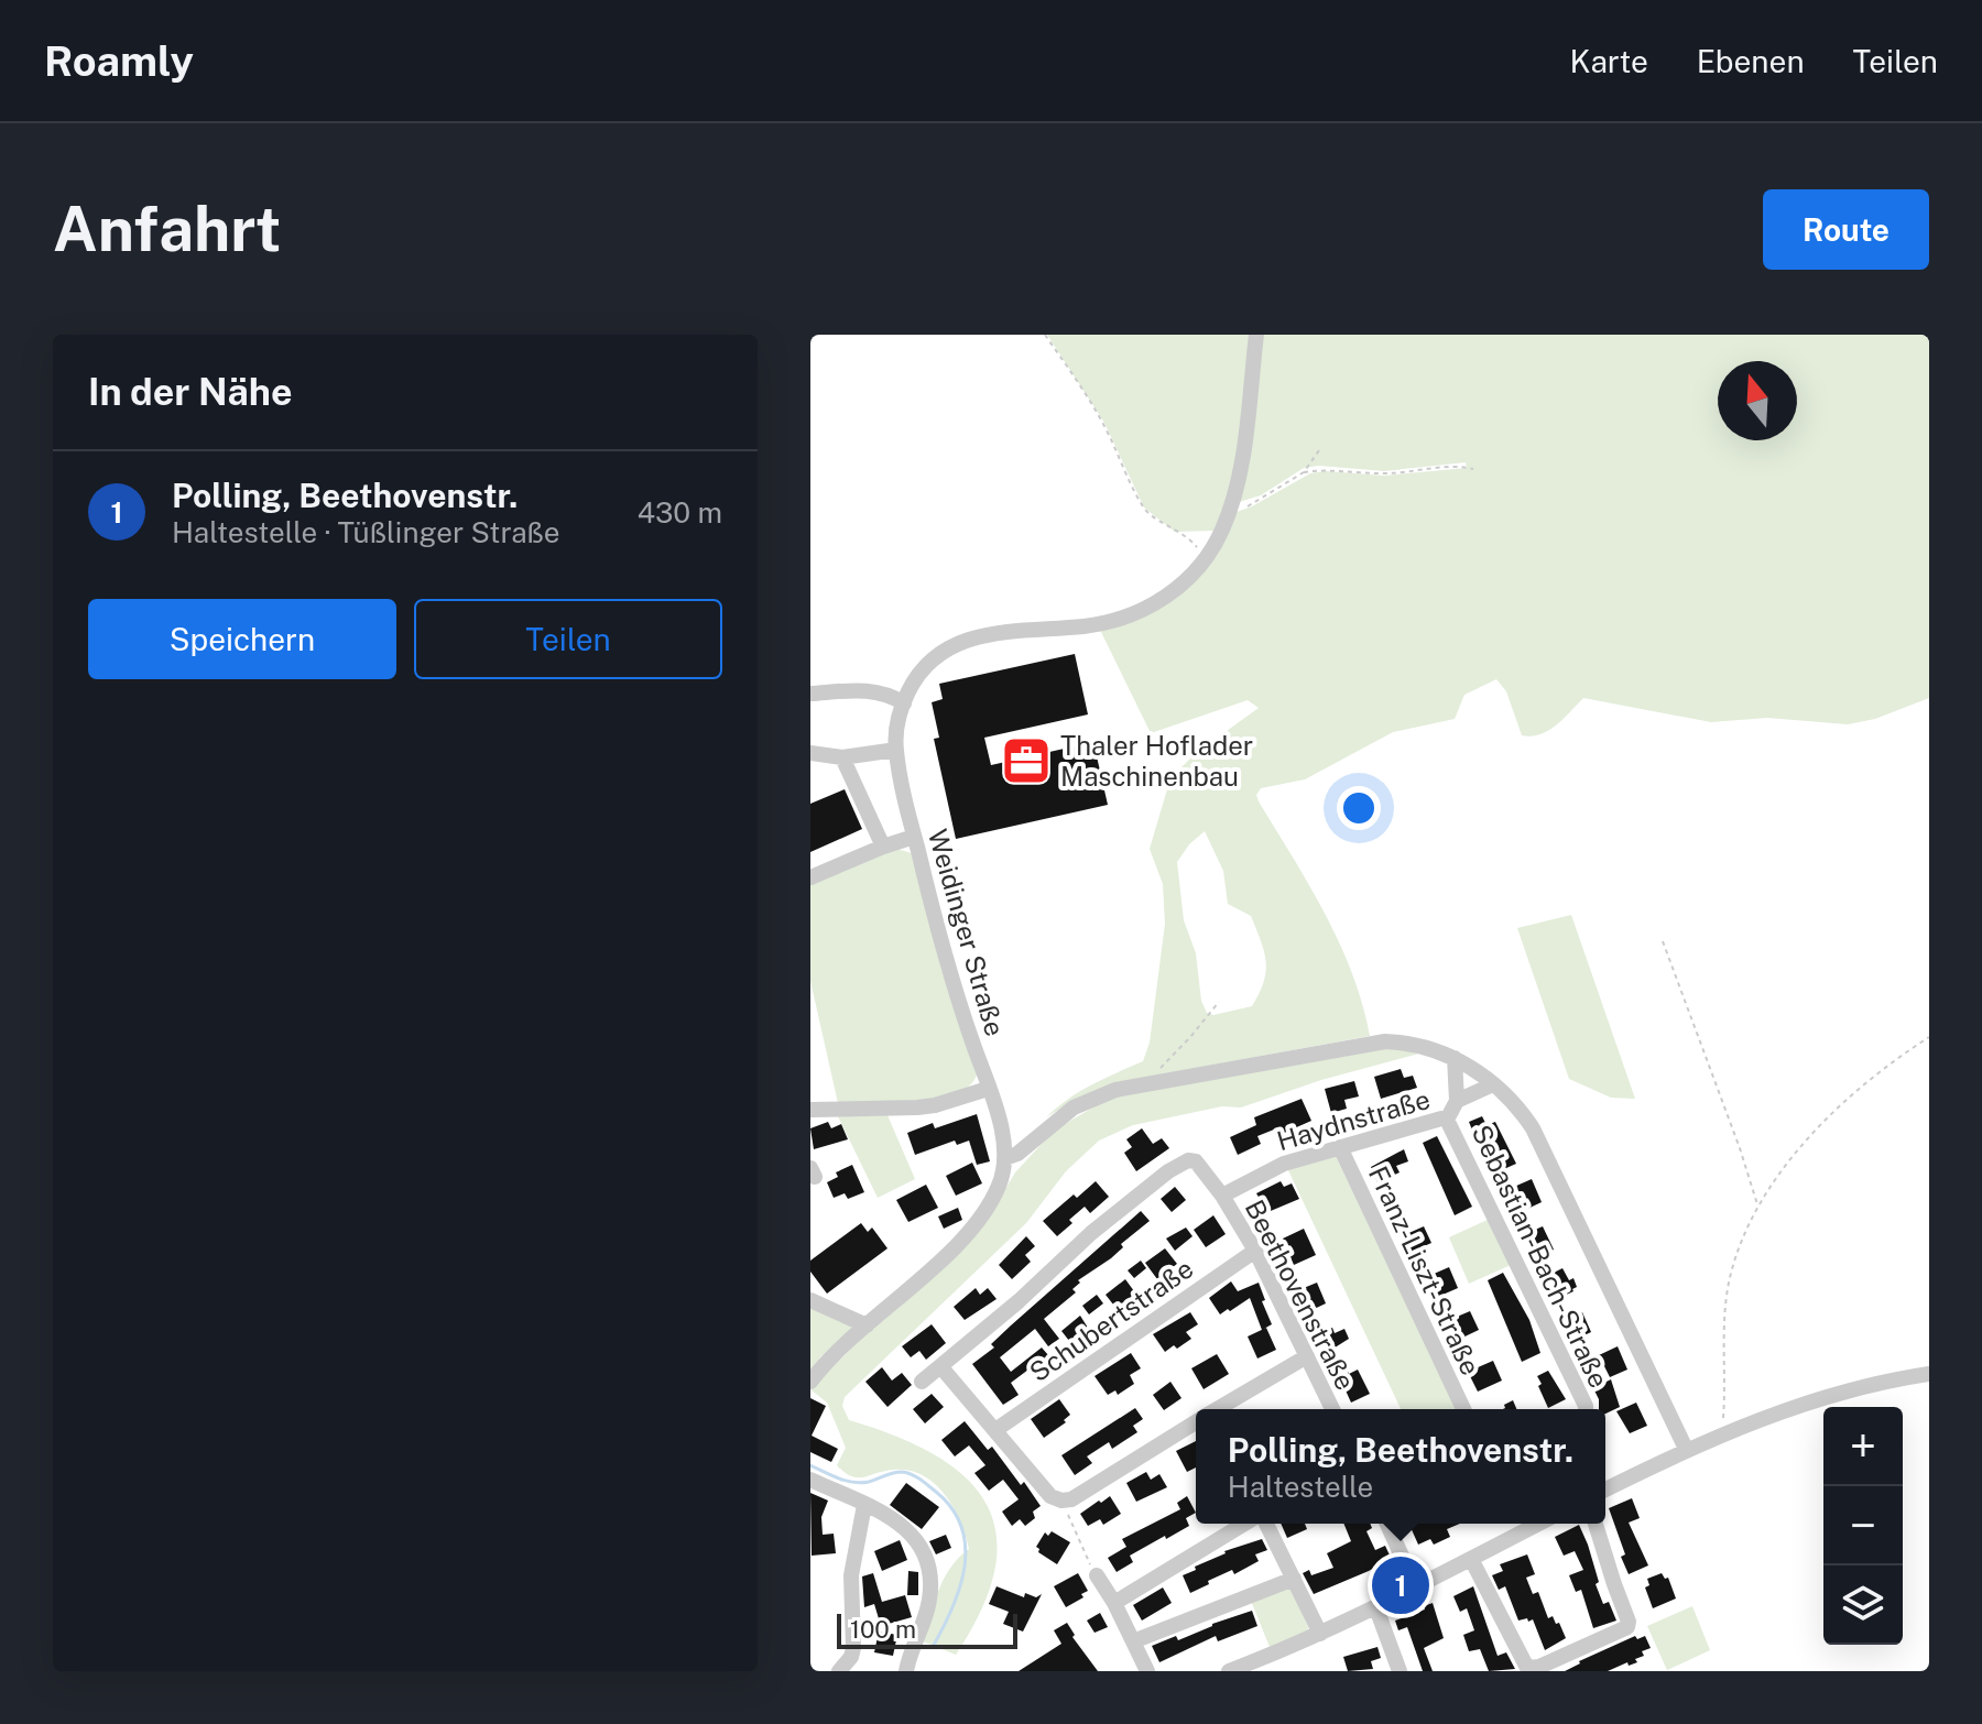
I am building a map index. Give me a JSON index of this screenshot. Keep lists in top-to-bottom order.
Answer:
{
  "streets": {
    "street": [
      "Weidinger Straße",
      "Haydnstraße",
      "Sebastian-Bach-Straße",
      "Franz-Liszt-Straße",
      "Beethovenstraße",
      "Schubertstraße"
    ]
  },
  "crossings": [
    ["Haydnstraße", "Sebastian-Bach-Straße"],
    ["Haydnstraße", "Franz-Liszt-Straße"],
    ["Haydnstraße", "Beethovenstraße"],
    ["Beethovenstraße", "Schubertstraße"]
  ],
  "places": {
    "office": ["Thaler Hoflader Maschinenbau"]
  },
  "scale_bar": "100 m",
  "north": "top",
  "page": {
    "header": "Roamly",
    "nav": ["Karte", "Ebenen", "Teilen"],
    "buttons": [
      "Route",
      ["Speichern", "Teilen"]
    ],
    "title": "Anfahrt",
    "heading": "In der Nähe",
    "list": [
      {
        "mark": "1",
        "name": "Polling, Beethovenstr.",
        "note": "Haltestelle · Tüßlinger Straße",
        "value": "430 m"
      }
    ],
    "map_buttons": ["+", "−"],
    "popup": ["Polling, Beethovenstr.", "Haltestelle"],
    "pins": "1",
    "scale": "100 m"
  }
}
